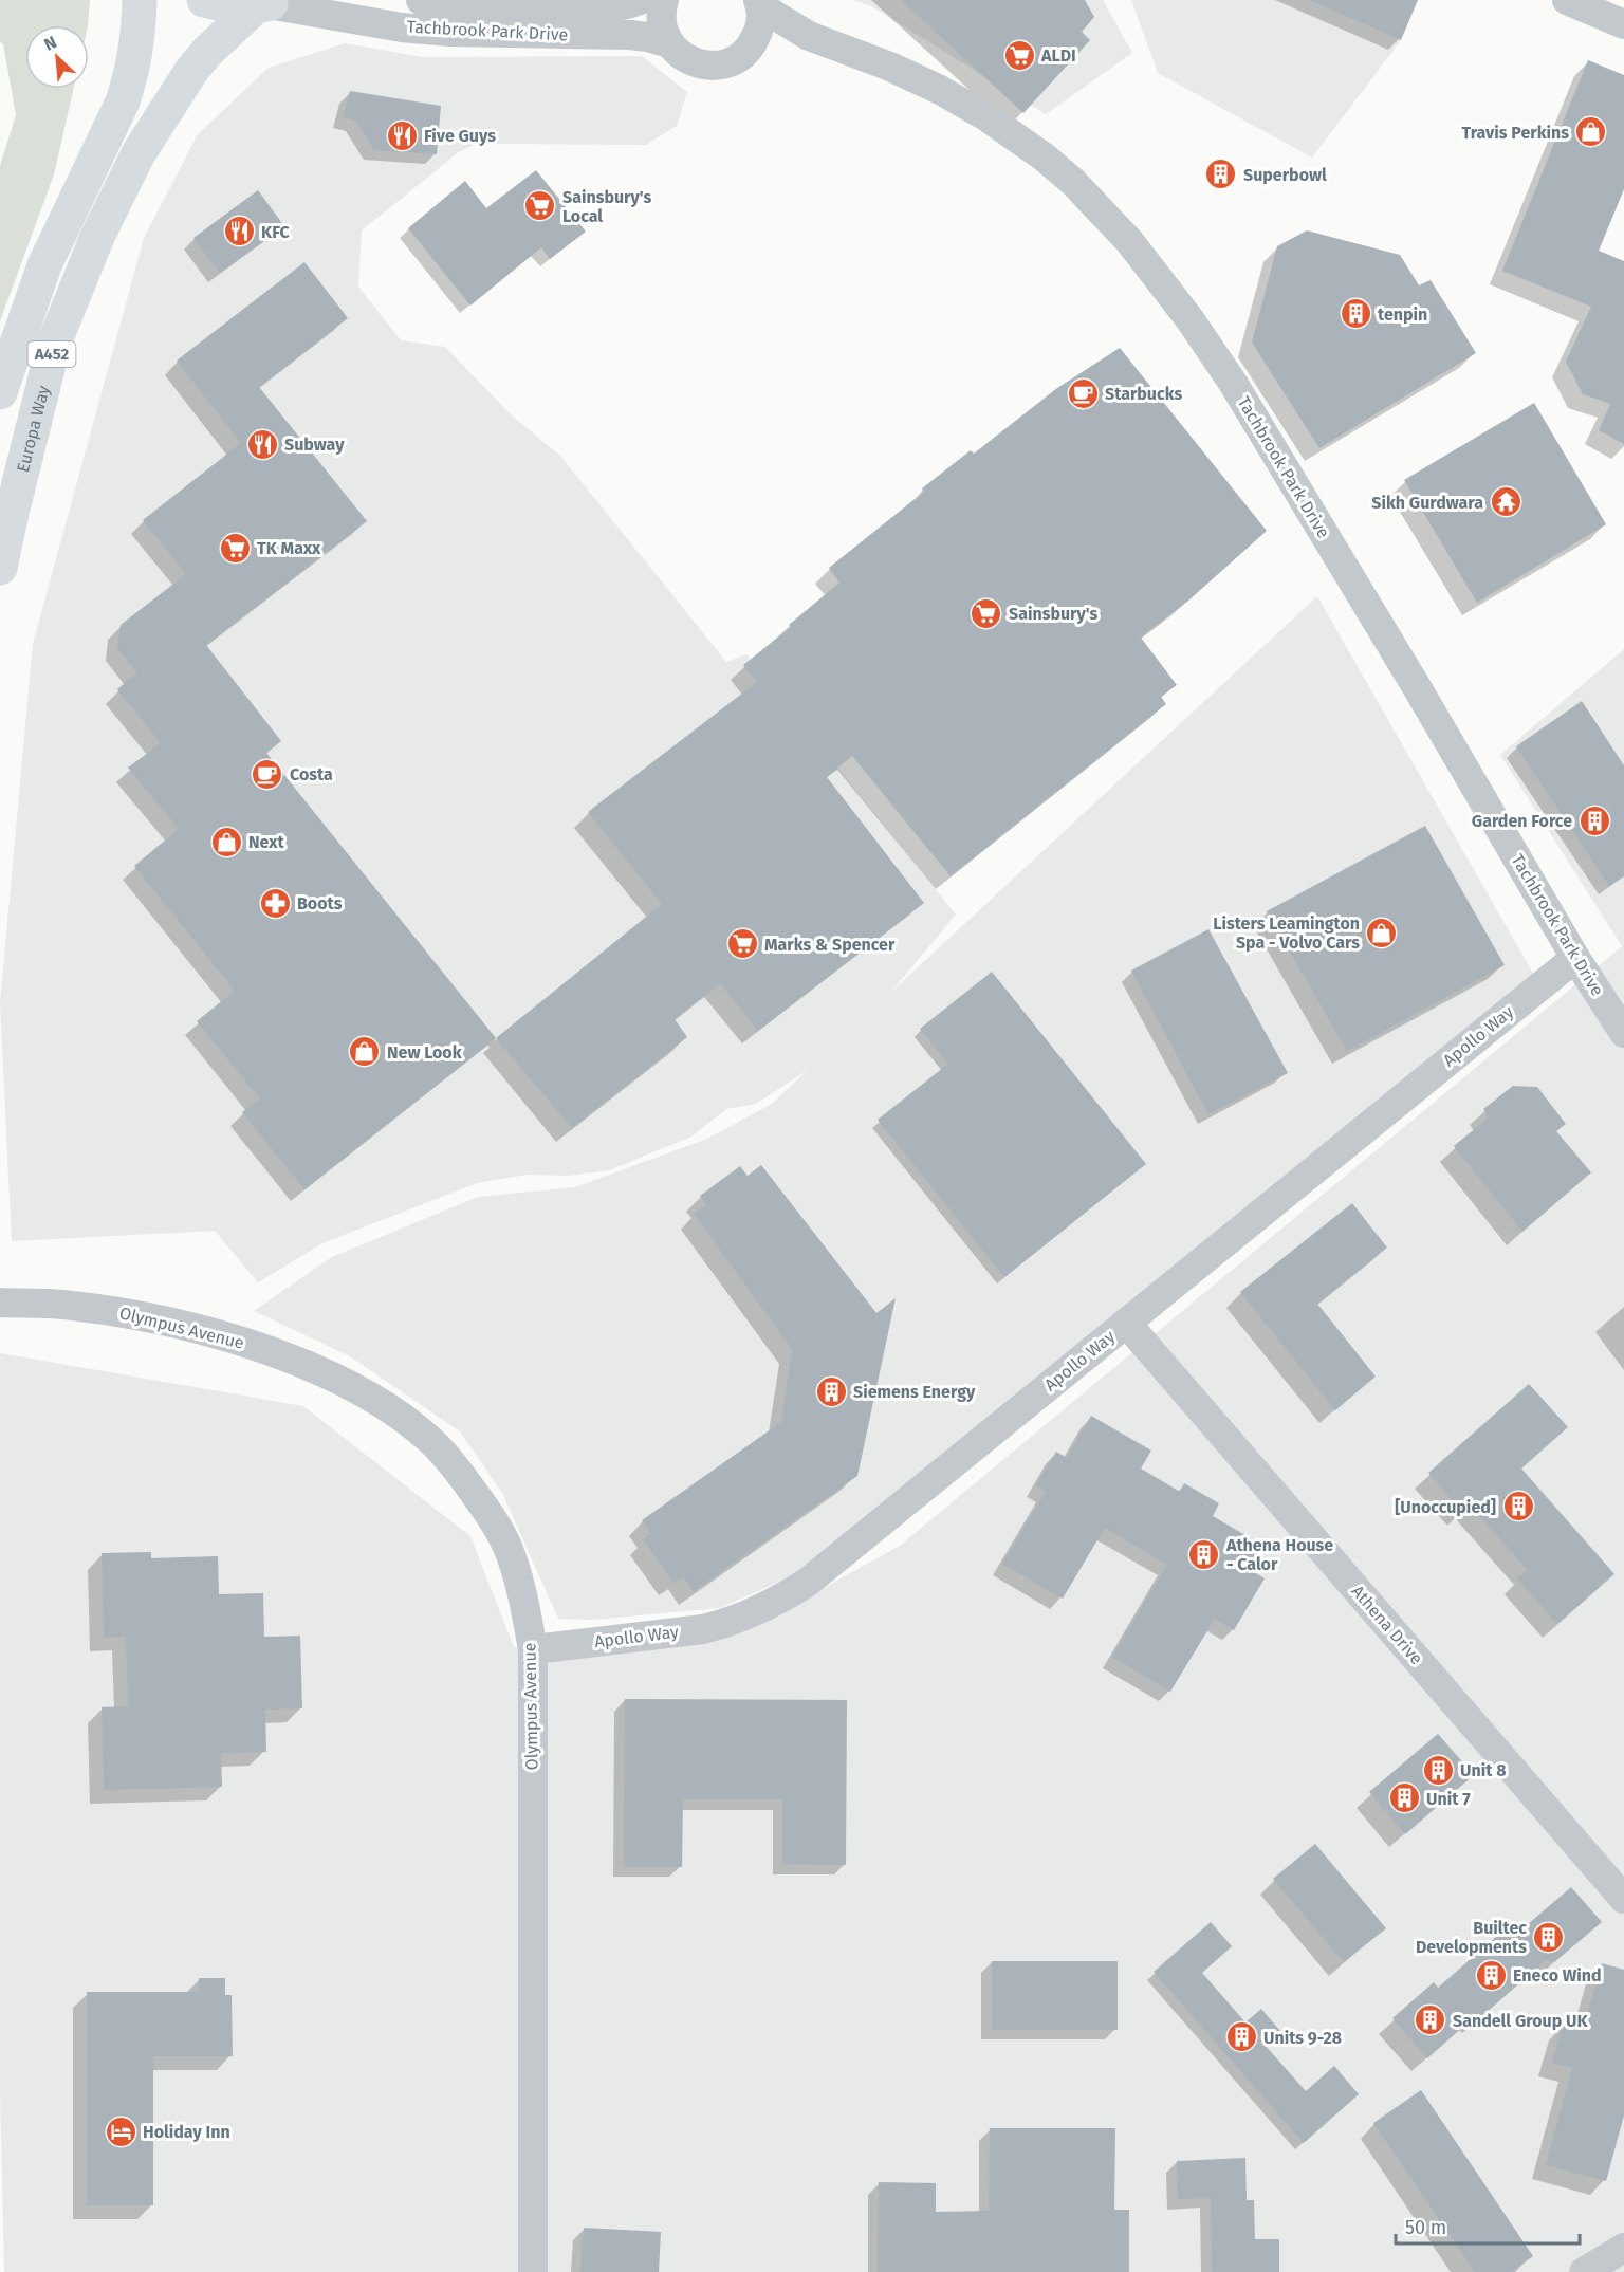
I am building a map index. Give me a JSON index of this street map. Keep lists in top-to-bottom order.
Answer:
{
  "streets": {
    "highway": ["A452", "Europa Way"],
    "street": [
      "Tachbrook Park Drive",
      "Apollo Way",
      "Olympus Avenue",
      "Athena Drive"
    ]
  },
  "crossings": [
    ["Tachbrook Park Drive", "Europa Way"],
    ["Tachbrook Park Drive", "Apollo Way"],
    ["Apollo Way", "Olympus Avenue"],
    ["Apollo Way", "Athena Drive"]
  ],
  "places": {
    "supermarket": [
      "ALDI",
      "Sainsbury's Local",
      "TK Maxx",
      "Sainsbury's",
      "Marks & Spencer"
    ],
    "shop": [
      "Travis Perkins",
      "Next",
      "Listers Leamington Spa - Volvo Cars",
      "New Look"
    ],
    "restaurant": ["Five Guys", "KFC", "Subway"],
    "building": [
      "Superbowl",
      "tenpin",
      "Garden Force",
      "Siemens Energy",
      "[Unoccupied]",
      "Athena House - Calor",
      "Unit 8",
      "Unit 7",
      "Builtec Developments",
      "Eneco Wind",
      "Sandell Group UK",
      "Units 9-28"
    ],
    "cafe": ["Starbucks", "Costa"],
    "temple": ["Sikh Gurdwara"],
    "pharmacy": ["Boots"],
    "hotel": ["Holiday Inn"]
  },
  "scale_bar": "50 m",
  "north": "top left"
}
